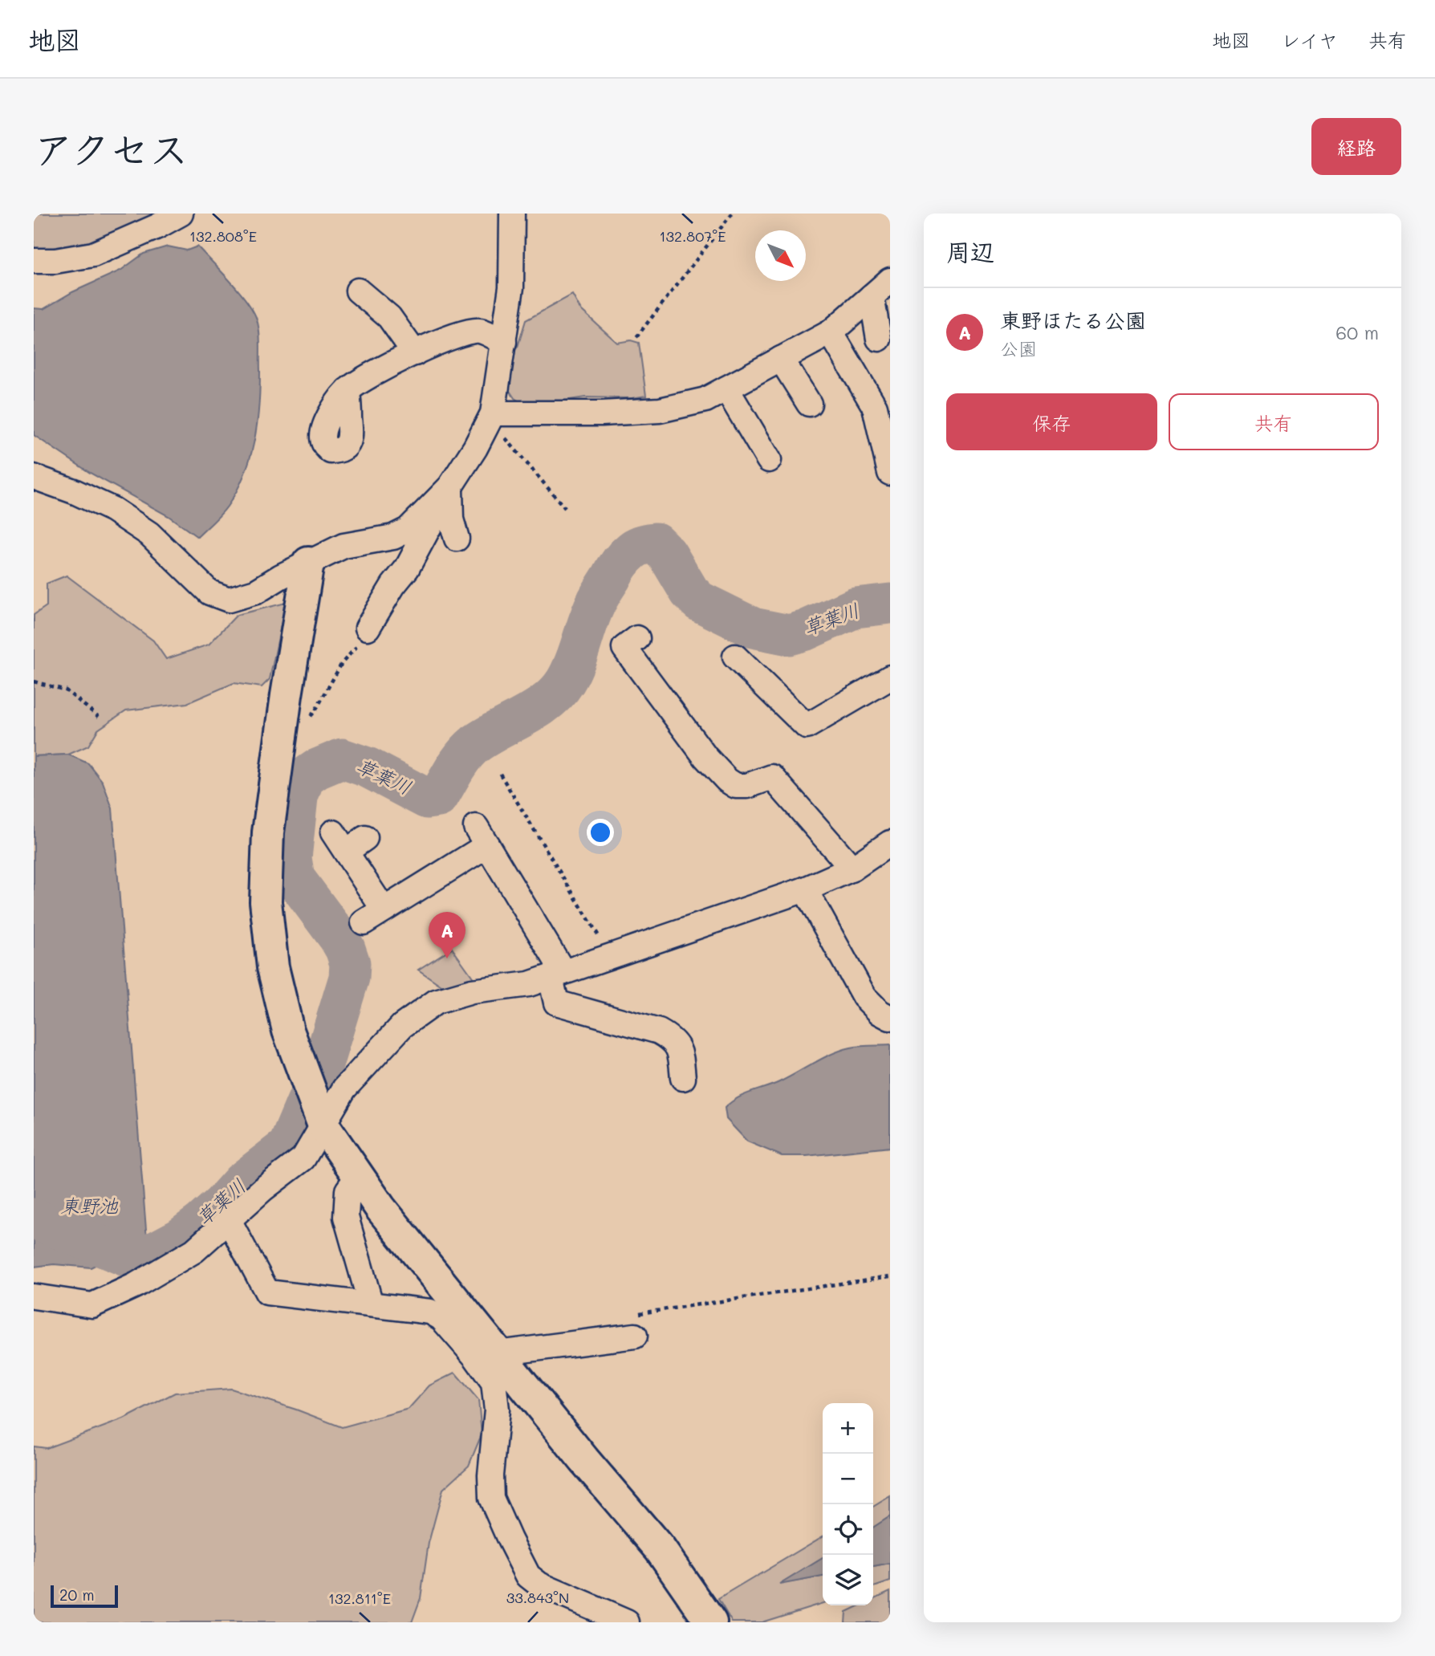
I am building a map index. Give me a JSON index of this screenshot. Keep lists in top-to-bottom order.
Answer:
{
  "water": ["草葉川", "東野池"],
  "scale_bar": "20 m",
  "north": "bottom right",
  "page": {
    "header": "地図",
    "nav": ["地図", "レイヤ", "共有"],
    "title": "アクセス",
    "buttons": [
      "経路",
      ["保存", "共有"]
    ],
    "heading": "周辺",
    "list": [
      {
        "mark": "A",
        "name": "東野ほたる公園",
        "note": "公園",
        "value": "60 m"
      }
    ],
    "pins": "A",
    "map_buttons": ["+", "−"],
    "scale": "20 m"
  },
  "coordinates": [
    "132.808°E",
    "132.807°E",
    "33.843°N",
    "132.811°E"
  ]
}
